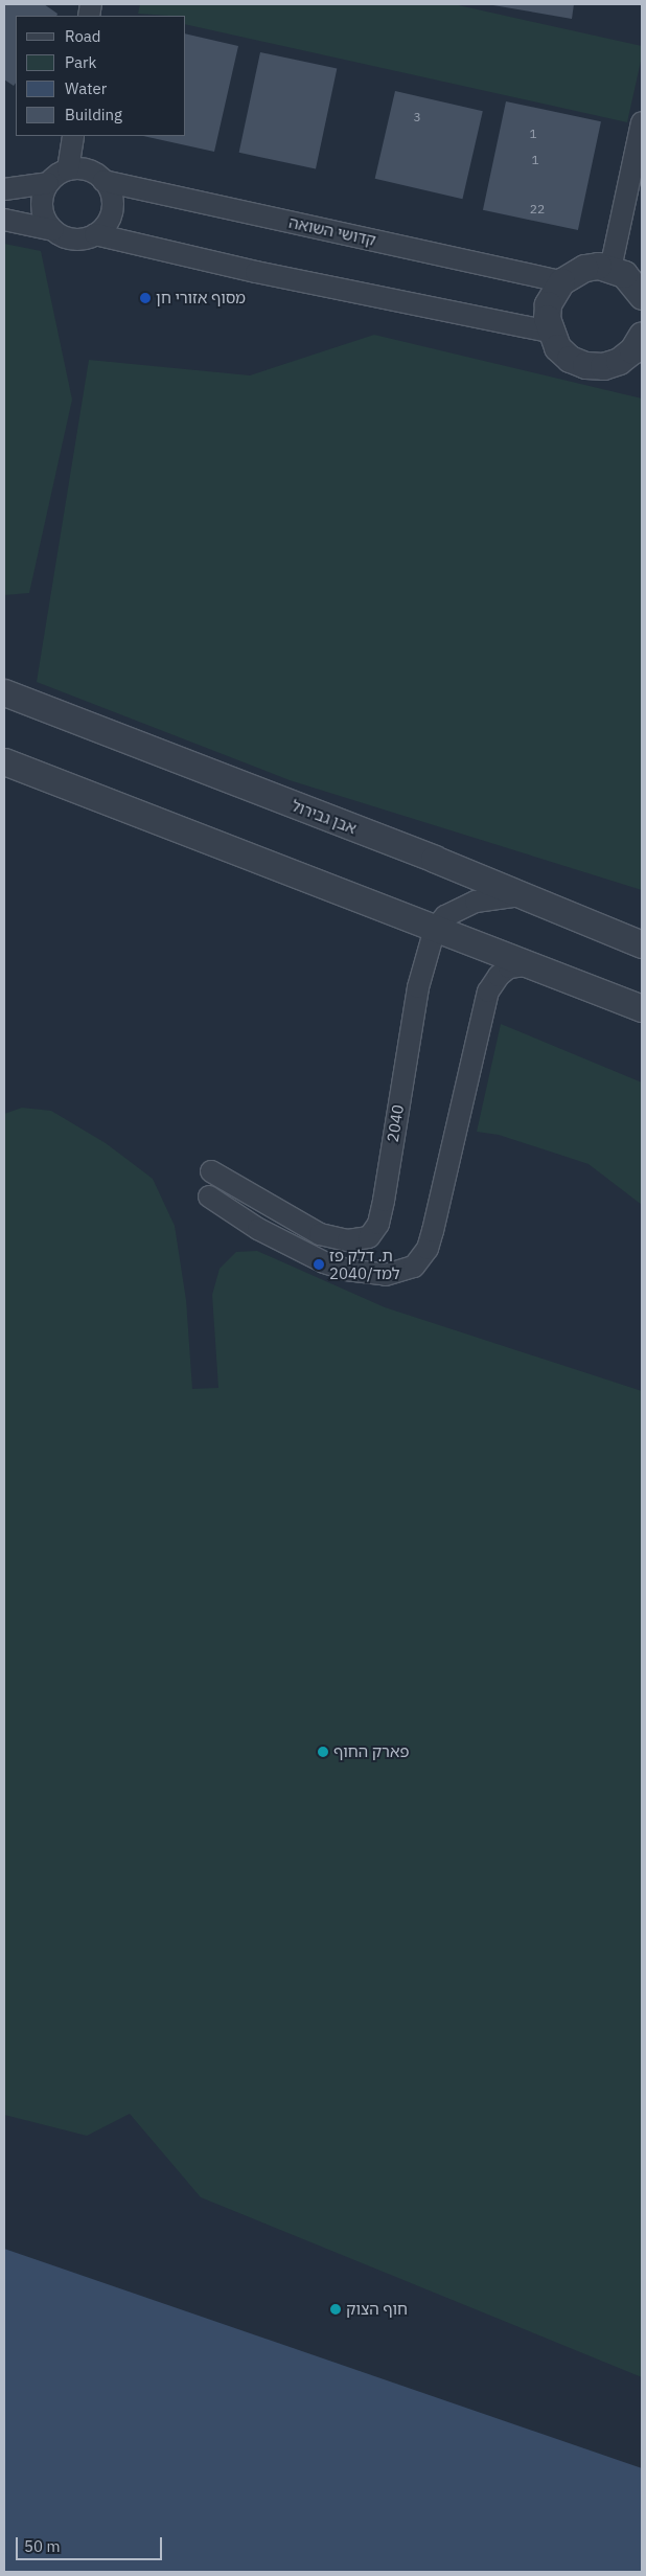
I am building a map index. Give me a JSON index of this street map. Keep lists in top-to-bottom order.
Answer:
{
  "streets": {
    "street": ["קדושי השואה", "אבן גבירול", "2040"]
  },
  "places": [
    "מסוף אזורי חן",
    "ת. דלק פז למד/2040",
    "פארק החוף",
    "חוף הצוק"
  ],
  "house_numbers": [
    "3",
    "1",
    "1",
    "22"
  ],
  "legend": [
    "Road",
    "Park",
    "Water",
    "Building"
  ],
  "scale_bar": "50 m"
}
